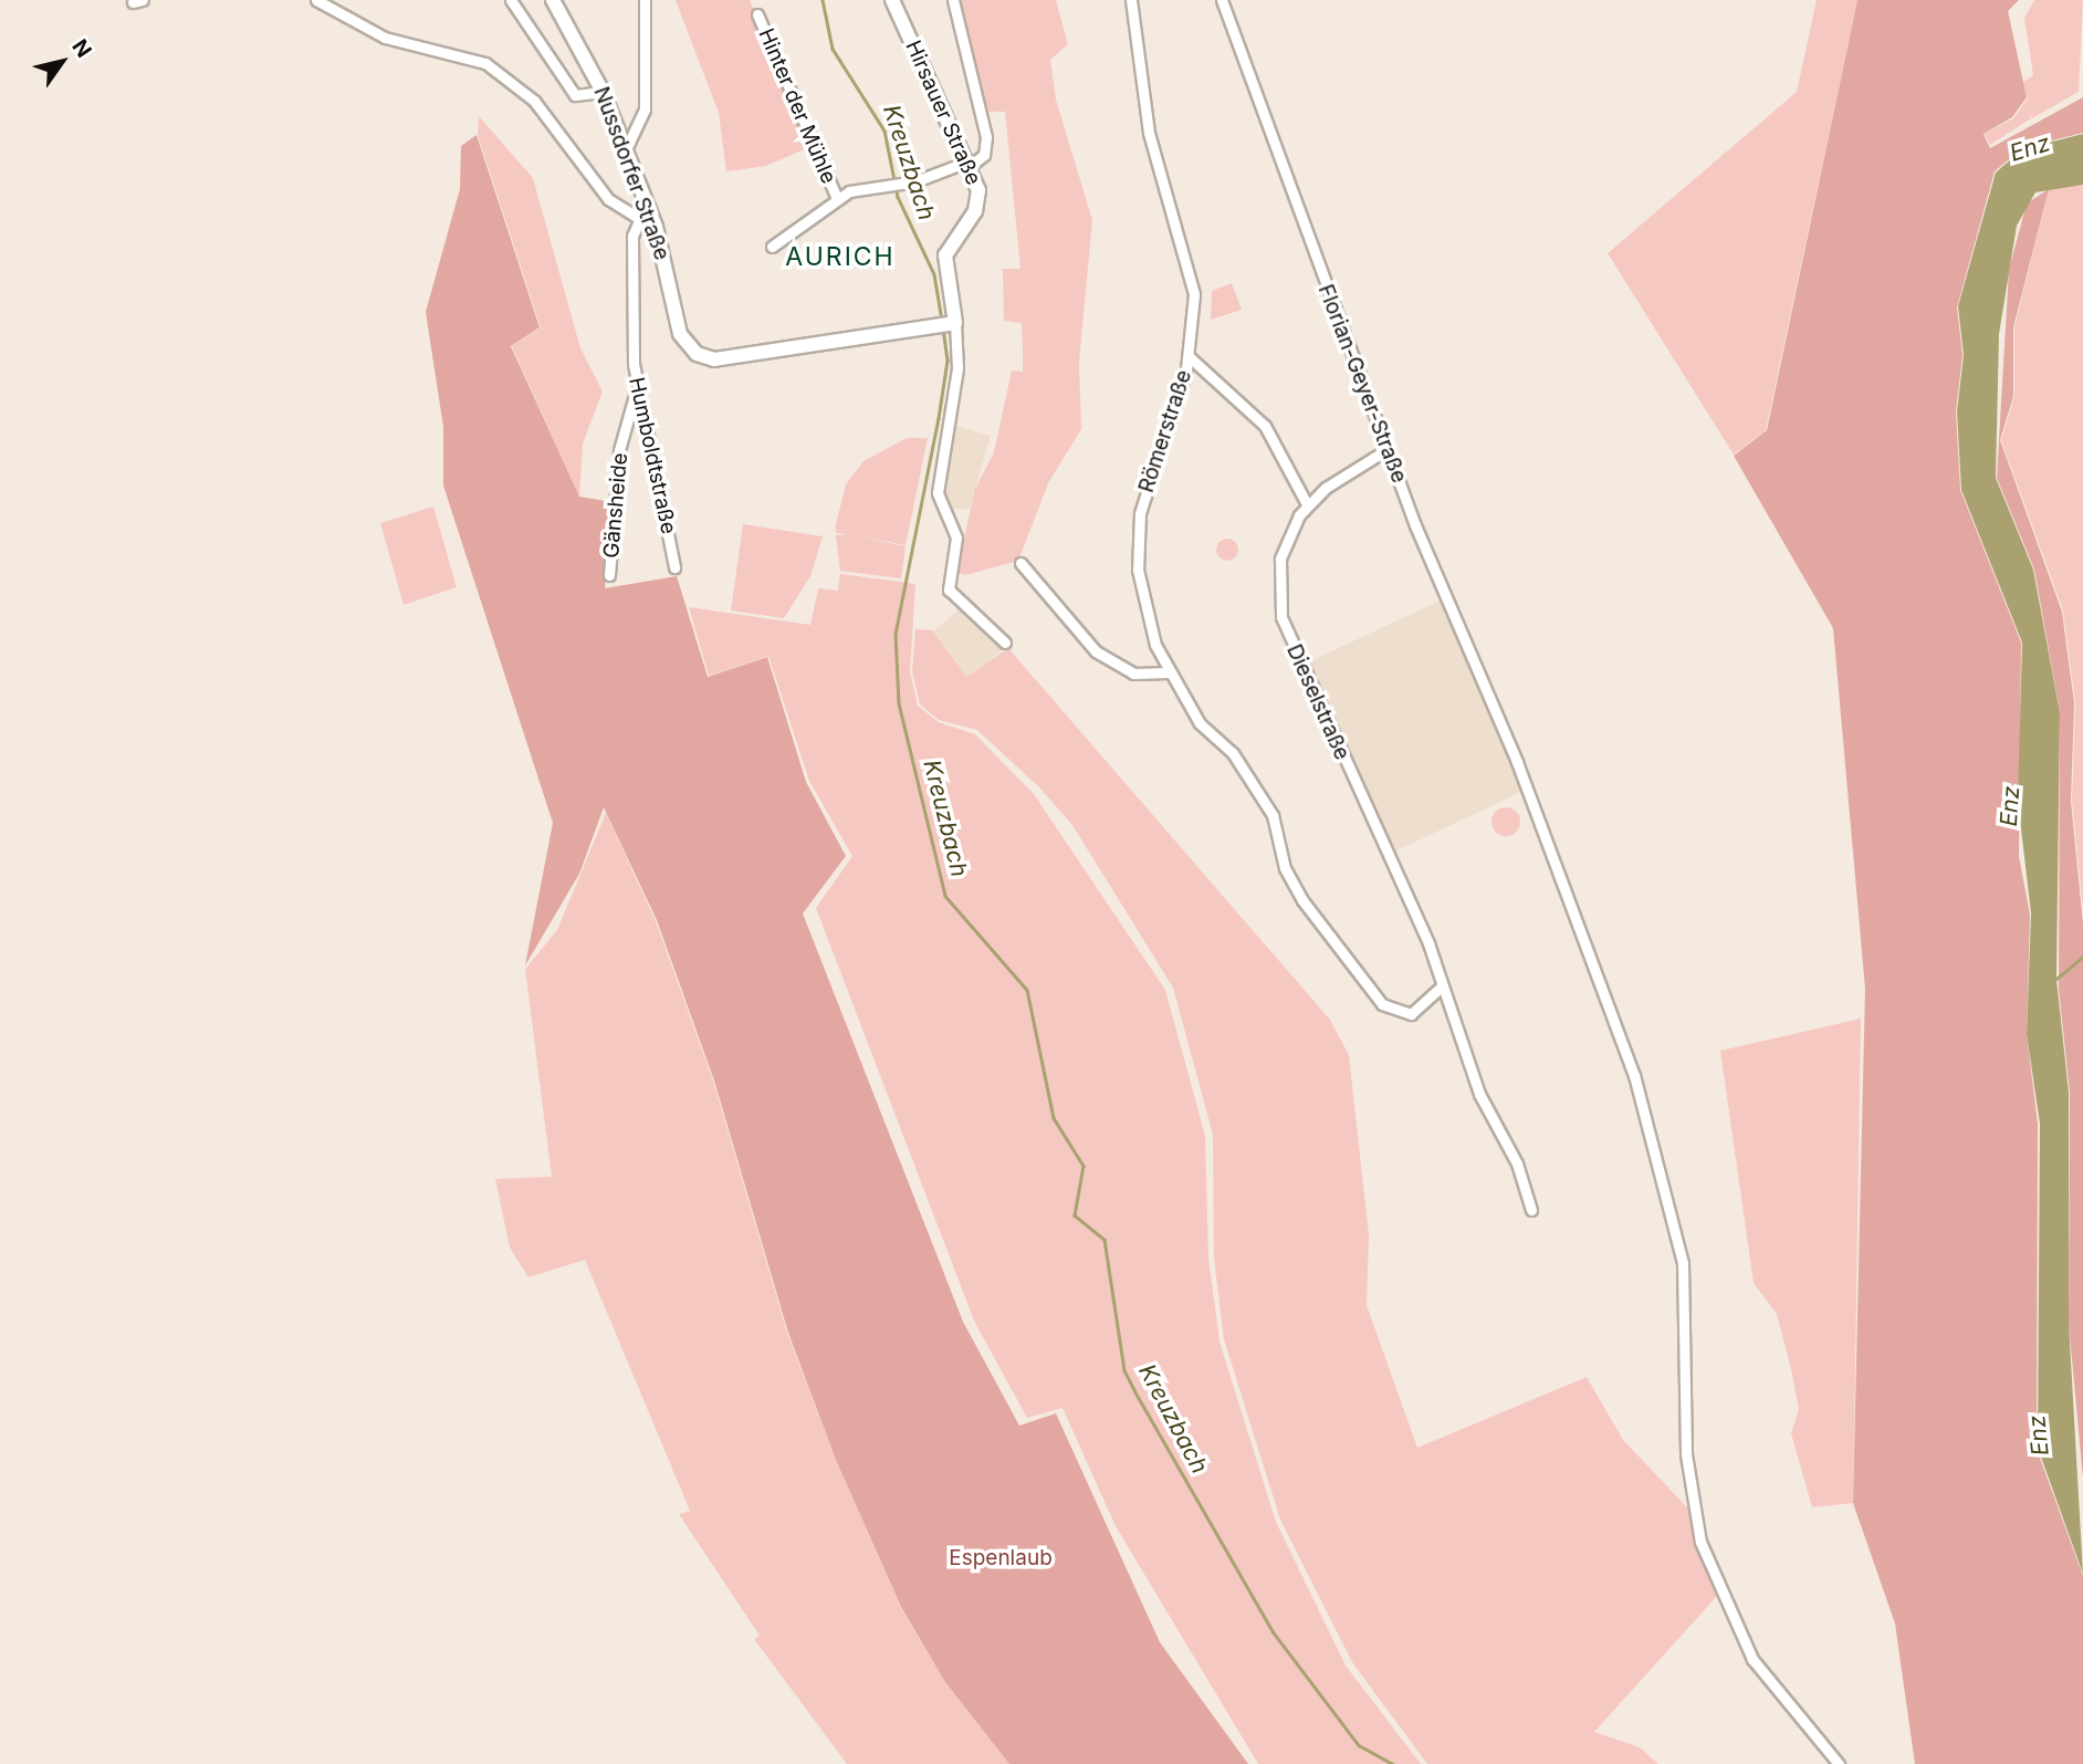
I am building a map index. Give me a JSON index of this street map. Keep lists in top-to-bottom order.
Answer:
{
  "streets": {
    "main road": ["Hirsauer Straße", "Nussdorfer Straße"],
    "street": [
      "Hinter der Mühle",
      "Florian-Geyer-Straße",
      "Römerstraße",
      "Humboldtstraße",
      "Gänsheide",
      "Dieselstraße"
    ]
  },
  "crossings": [
    ["Hirsauer Straße", "Nussdorfer Straße"],
    ["Nussdorfer Straße", "Humboldtstraße"],
    ["Florian-Geyer-Straße", "Dieselstraße"],
    ["Römerstraße", "Dieselstraße"],
    ["Humboldtstraße", "Gänsheide"]
  ],
  "districts": ["AURICH"],
  "water": ["Enz", "Kreuzbach"],
  "parks": ["Espenlaub"],
  "north": "top right"
}
